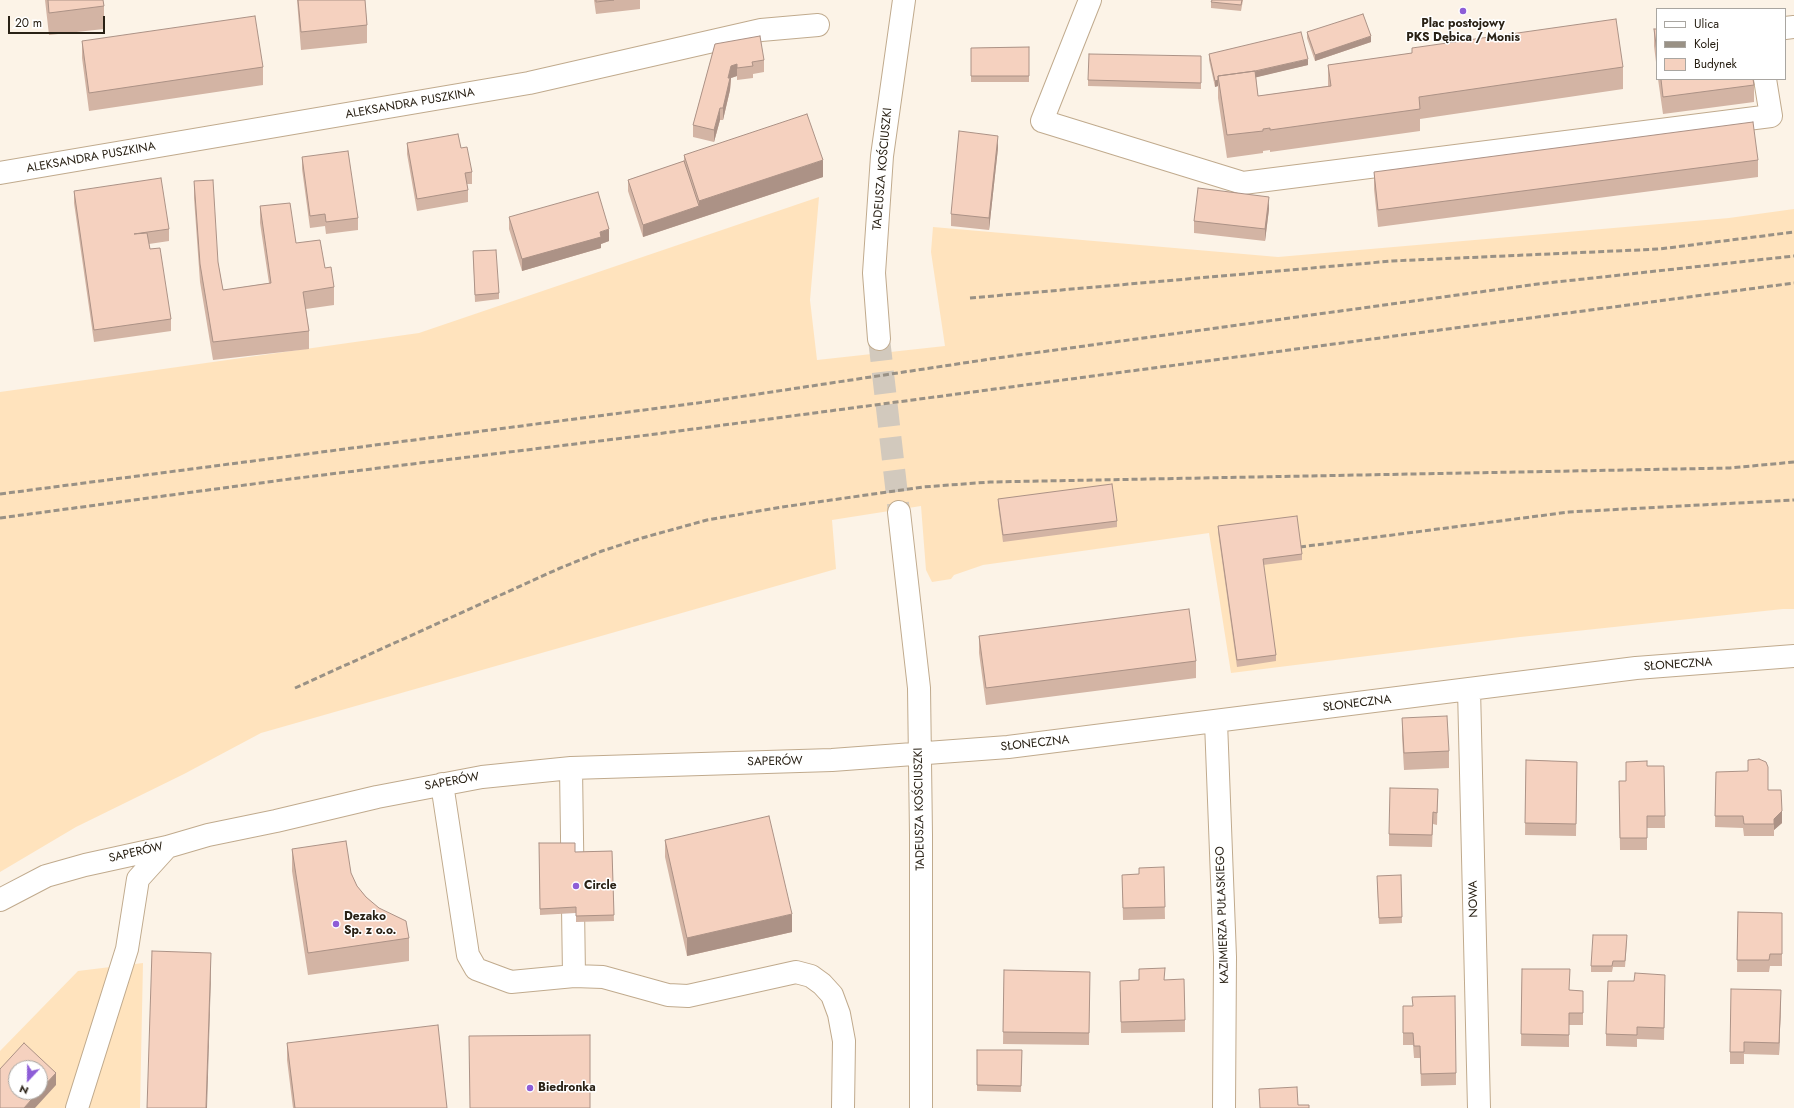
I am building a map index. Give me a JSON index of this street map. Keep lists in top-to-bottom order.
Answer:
{
  "streets": {
    "street": [
      "ALEKSANDRA PUSZKINA",
      "TADEUSZA KOŚCIUSZKI",
      "SŁONECZNA",
      "SAPERÓW",
      "NOWA",
      "KAZIMIERZA PUŁASKIEGO"
    ]
  },
  "crossings": [
    ["TADEUSZA KOŚCIUSZKI", "SŁONECZNA"],
    ["TADEUSZA KOŚCIUSZKI", "SAPERÓW"],
    ["SŁONECZNA", "SAPERÓW"],
    ["SŁONECZNA", "NOWA"],
    ["SŁONECZNA", "KAZIMIERZA PUŁASKIEGO"]
  ],
  "places": [
    "Plac postojowy PKS Dębica / Monis",
    "Circle",
    "Dezako Sp. z o.o.",
    "Biedronka"
  ],
  "legend": ["Ulica", "Kolej", "Budynek"],
  "scale_bar": "20 m",
  "north": "bottom"
}
